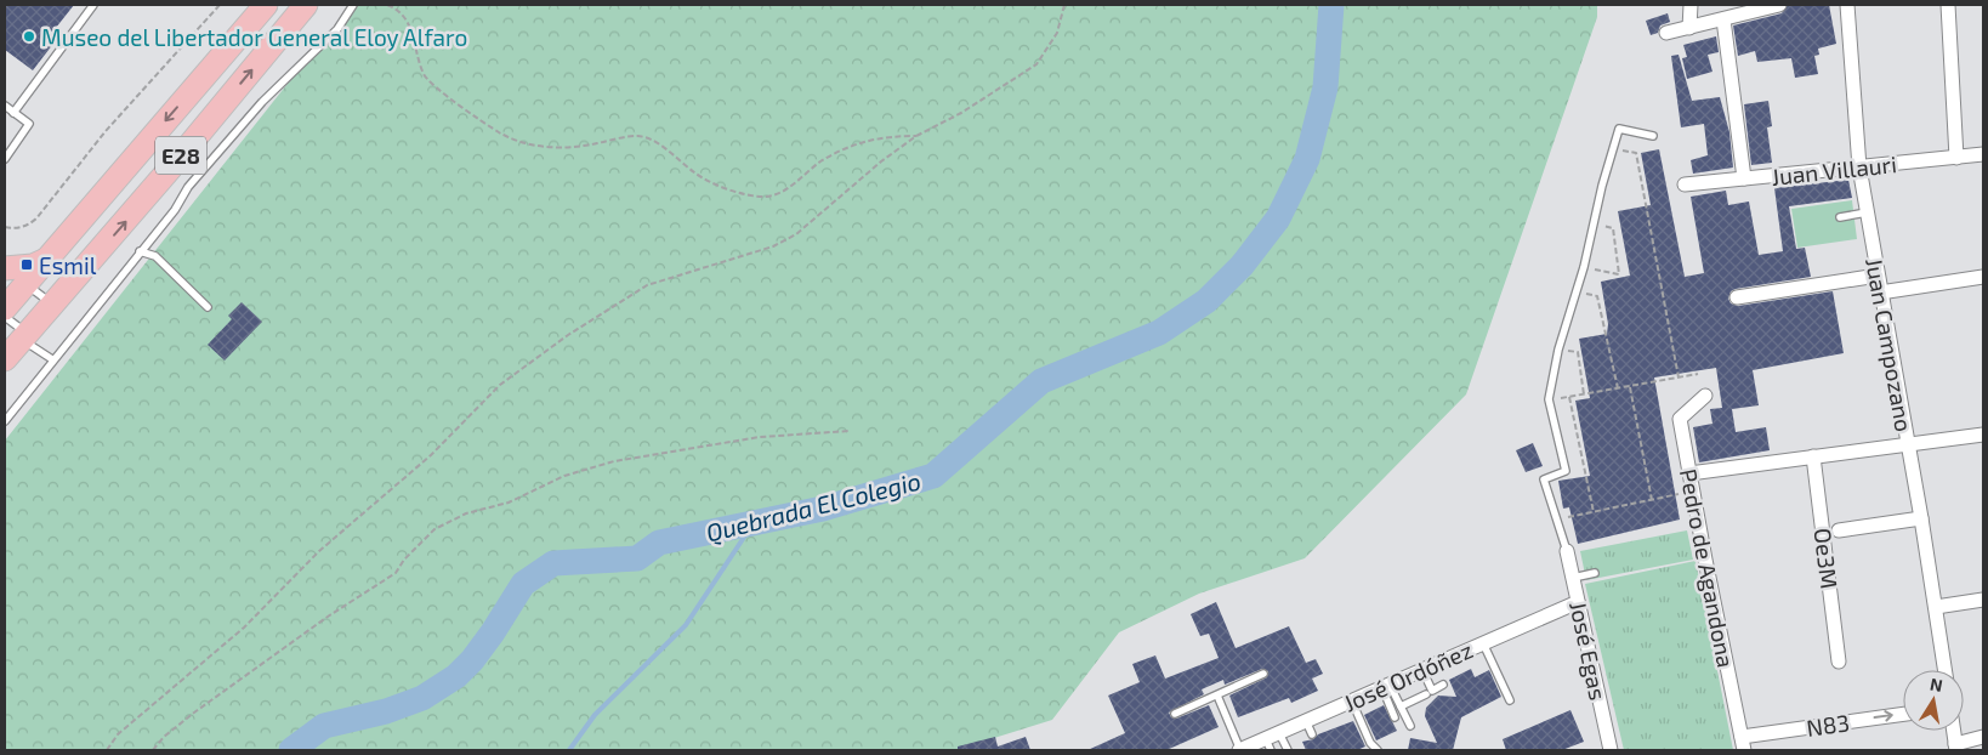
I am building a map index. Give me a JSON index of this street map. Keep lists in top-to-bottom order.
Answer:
{
  "streets": {
    "main road": ["E28"],
    "street": [
      "Juan Villauri",
      "Juan Campozano",
      "Oe3M",
      "Pedro de Agandona",
      "José Egas",
      "José Ordóñez",
      "N83"
    ]
  },
  "crossings": [
    ["Juan Villauri", "Juan Campozano"],
    ["Pedro de Agandona", "N83"],
    ["José Egas", "José Ordóñez"]
  ],
  "one_way": ["N83"],
  "water": ["Quebrada El Colegio"],
  "places": {
    "other": ["Museo del Libertador General Eloy Alfaro"],
    "transit": ["Esmil"]
  },
  "north": "top"
}
